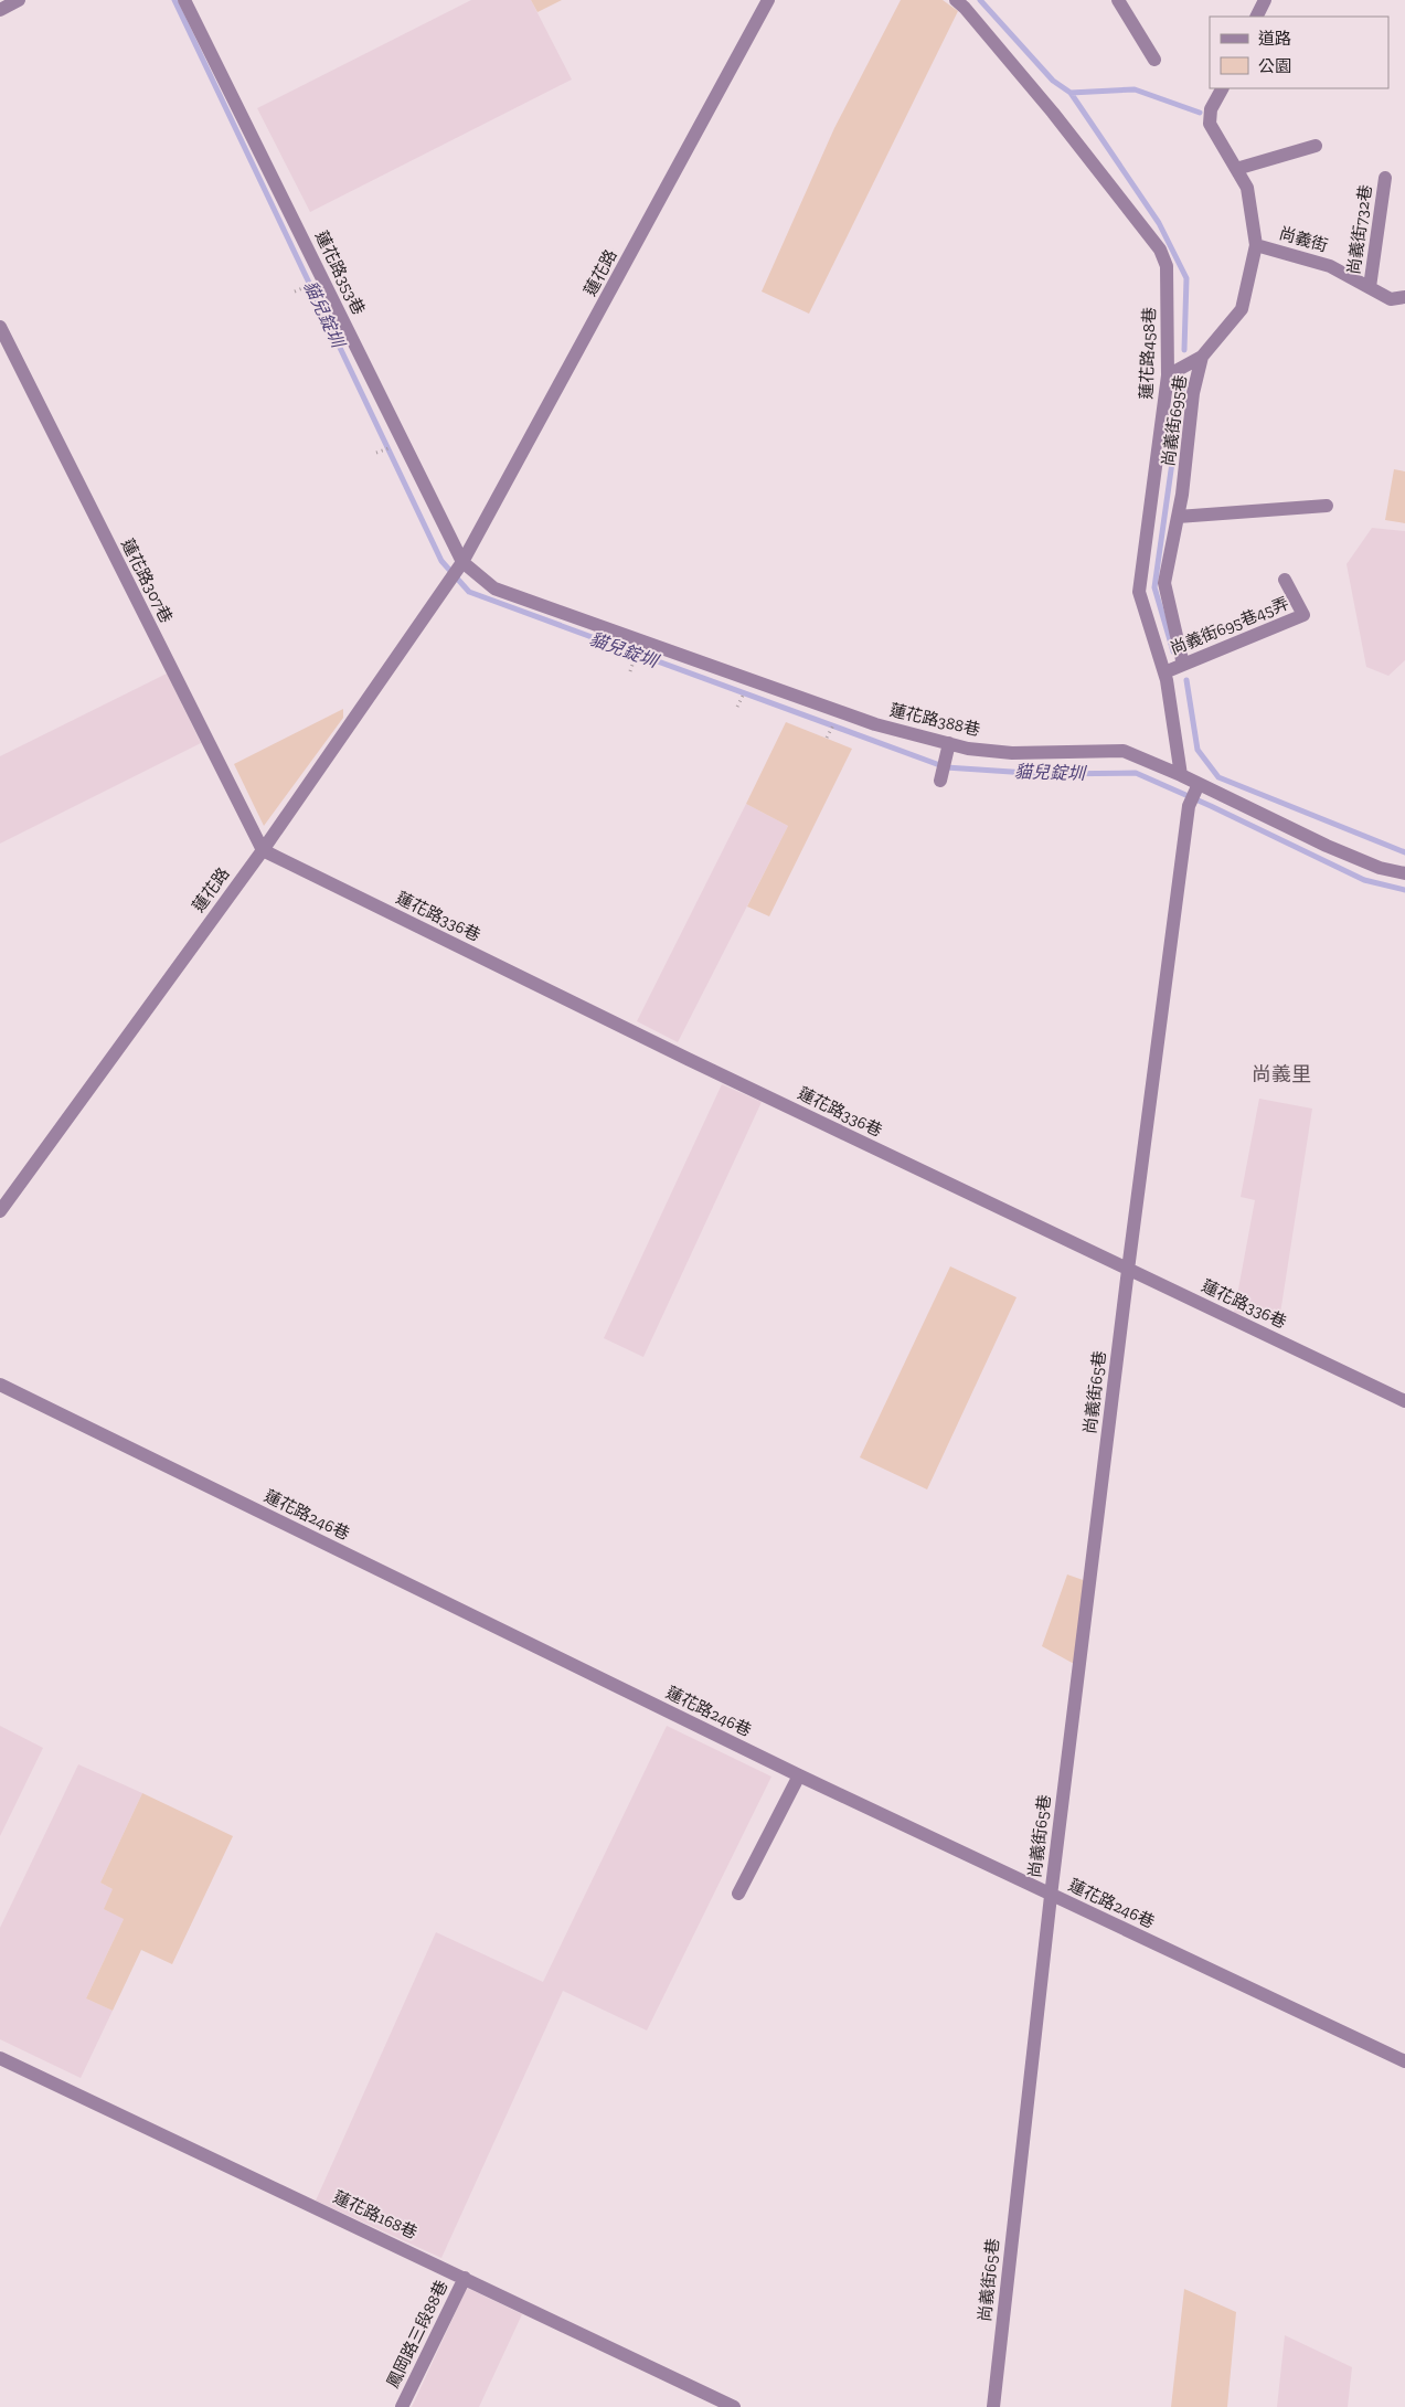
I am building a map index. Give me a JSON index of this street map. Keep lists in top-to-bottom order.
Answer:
{
  "streets": {
    "street": [
      "尚義街732巷",
      "尚義街",
      "蓮花路353巷",
      "蓮花路",
      "蓮花路458巷",
      "尚義街695巷",
      "蓮花路307巷",
      "尚義街695巷45弄",
      "蓮花路388巷",
      "蓮花路336巷",
      "尚義街65巷",
      "蓮花路246巷",
      "蓮花路168巷",
      "鳳岡路三段88巷"
    ]
  },
  "crossings": [
    ["尚義街732巷", "尚義街"],
    ["尚義街", "尚義街695巷"],
    ["蓮花路353巷", "蓮花路"],
    ["蓮花路353巷", "蓮花路388巷"],
    ["蓮花路", "蓮花路307巷"],
    ["蓮花路", "蓮花路388巷"],
    ["蓮花路", "蓮花路336巷"],
    ["蓮花路458巷", "尚義街695巷45弄"],
    ["蓮花路458巷", "蓮花路388巷"],
    ["尚義街695巷", "尚義街695巷45弄"],
    ["蓮花路307巷", "蓮花路336巷"],
    ["蓮花路388巷", "尚義街65巷"],
    ["蓮花路336巷", "尚義街65巷"],
    ["尚義街65巷", "蓮花路246巷"],
    ["蓮花路168巷", "鳳岡路三段88巷"]
  ],
  "districts": ["尚義里"],
  "water": ["貓兒錠圳"],
  "legend": ["道路", "公園"]
}
